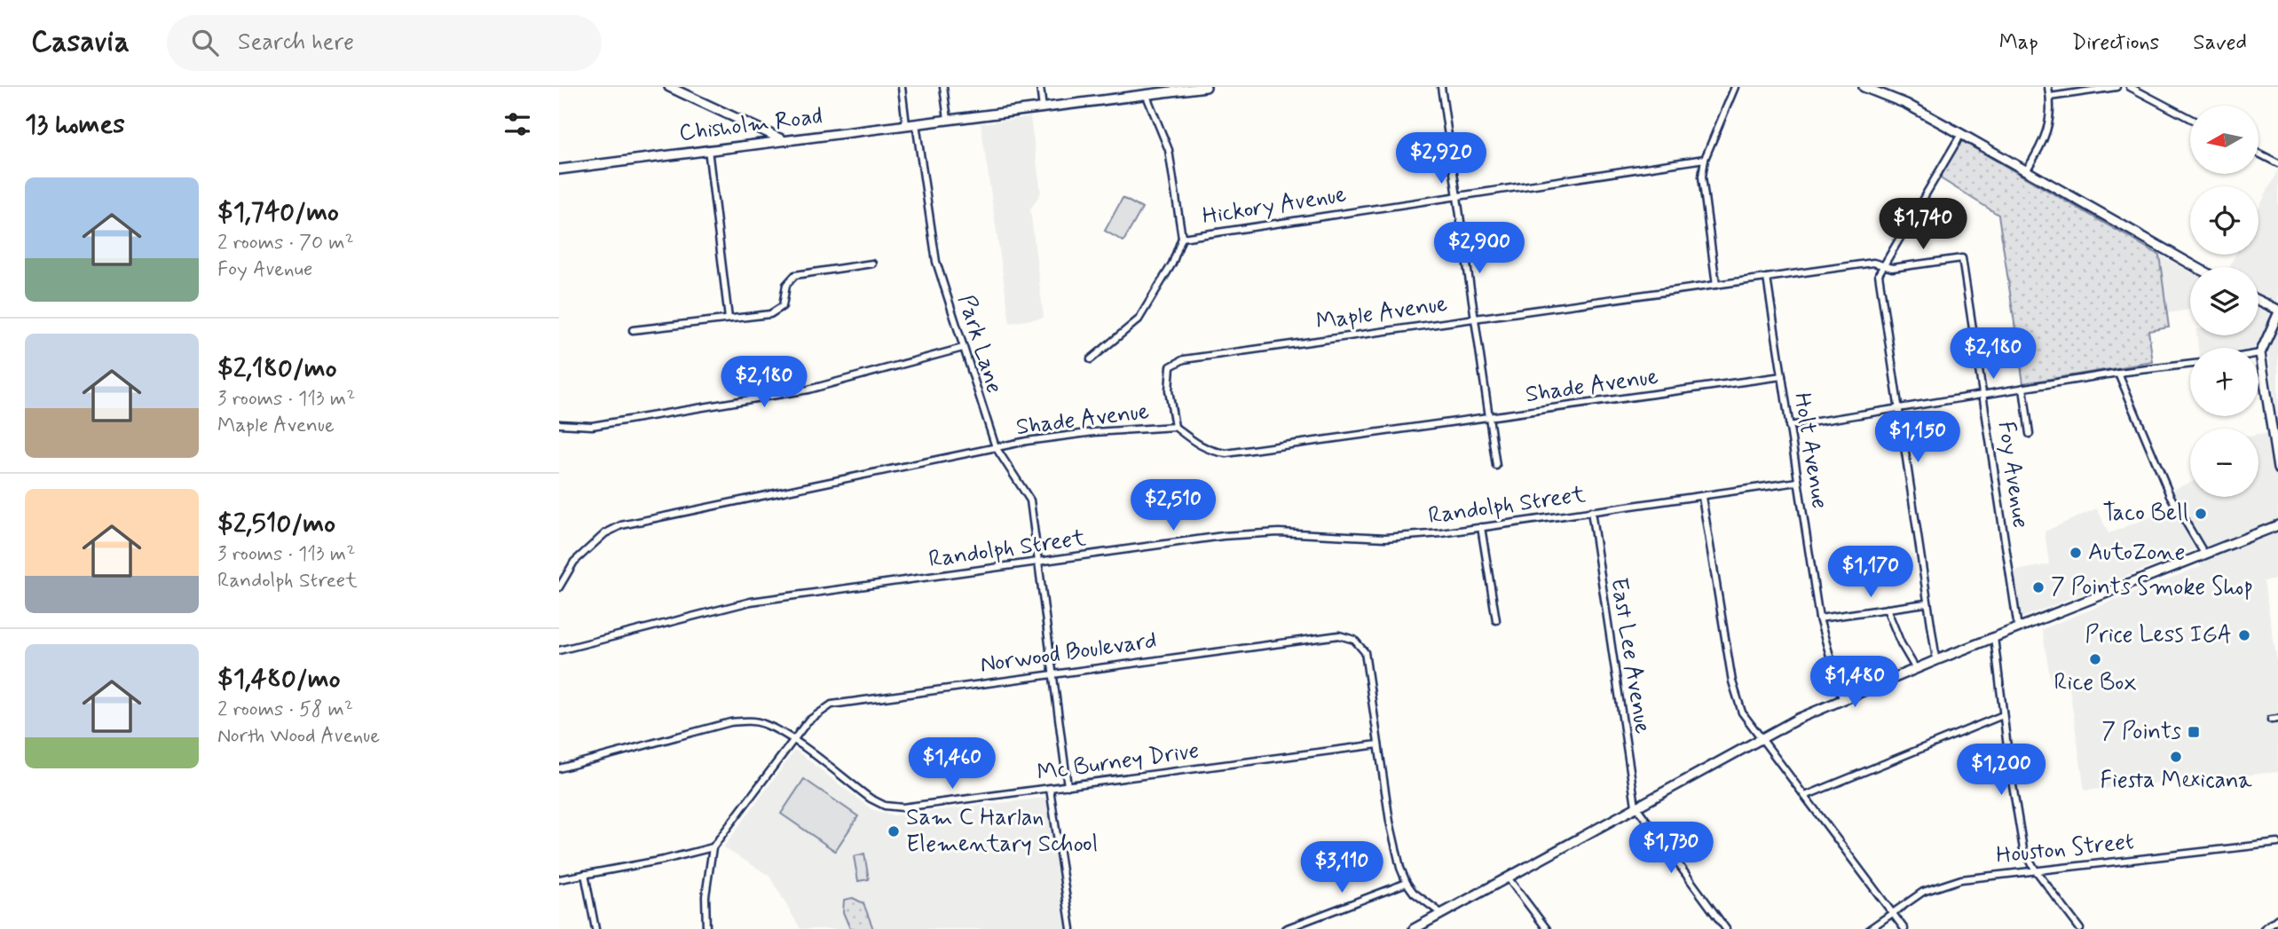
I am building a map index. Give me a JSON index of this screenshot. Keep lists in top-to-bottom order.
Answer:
{
  "streets": {
    "main road": ["Chisholm Road"],
    "street": [
      "Hickory Avenue",
      "Maple Avenue",
      "Park Lane",
      "Shade Avenue",
      "Holt Avenue",
      "Foy Avenue",
      "Randolph Street",
      "Norwood Boulevard",
      "East Lee Avenue",
      "Mc Burney Drive",
      "Houston Street"
    ]
  },
  "crossings": [
    ["Chisholm Road", "Park Lane"],
    ["Maple Avenue", "Shade Avenue"],
    ["Maple Avenue", "Holt Avenue"],
    ["Maple Avenue", "Foy Avenue"],
    ["Park Lane", "Shade Avenue"],
    ["Park Lane", "Randolph Street"],
    ["Park Lane", "Norwood Boulevard"],
    ["Park Lane", "Mc Burney Drive"],
    ["Shade Avenue", "Holt Avenue"],
    ["Holt Avenue", "Randolph Street"],
    ["Randolph Street", "East Lee Avenue"],
    ["Norwood Boulevard", "Mc Burney Drive"]
  ],
  "places": {
    "other": [
      "Taco Bell",
      "AutoZone",
      "7 Points Smoke Shop",
      "Price Less IGA",
      "Rice Box",
      "Fiesta Mexicana",
      "Sam C Harlan Elementary School"
    ],
    "transit": ["7 Points"]
  },
  "north": "left",
  "page": {
    "header": "Casavia",
    "search": "Search here",
    "nav": ["Map", "Directions", "Saved"],
    "heading": "13 homes",
    "map_buttons": ["+", "−"],
    "price": [
      "$2,920",
      "$1,740",
      "$2,900",
      "$2,180",
      "$2,180",
      "$1,150",
      "$2,510",
      "$1,170",
      "$1,480",
      "$1,460",
      "$1,200",
      "$1,730",
      "$3,110"
    ],
    "list": [
      {
        "name": "$1,740/mo",
        "note": "2 rooms · 70 m² · Foy Avenue"
      },
      {
        "name": "$2,180/mo",
        "note": "3 rooms · 113 m² · Maple Avenue"
      },
      {
        "name": "$2,510/mo",
        "note": "3 rooms · 113 m² · Randolph Street"
      },
      {
        "name": "$1,480/mo",
        "note": "2 rooms · 58 m² · North Wood Avenue"
      }
    ]
  }
}
